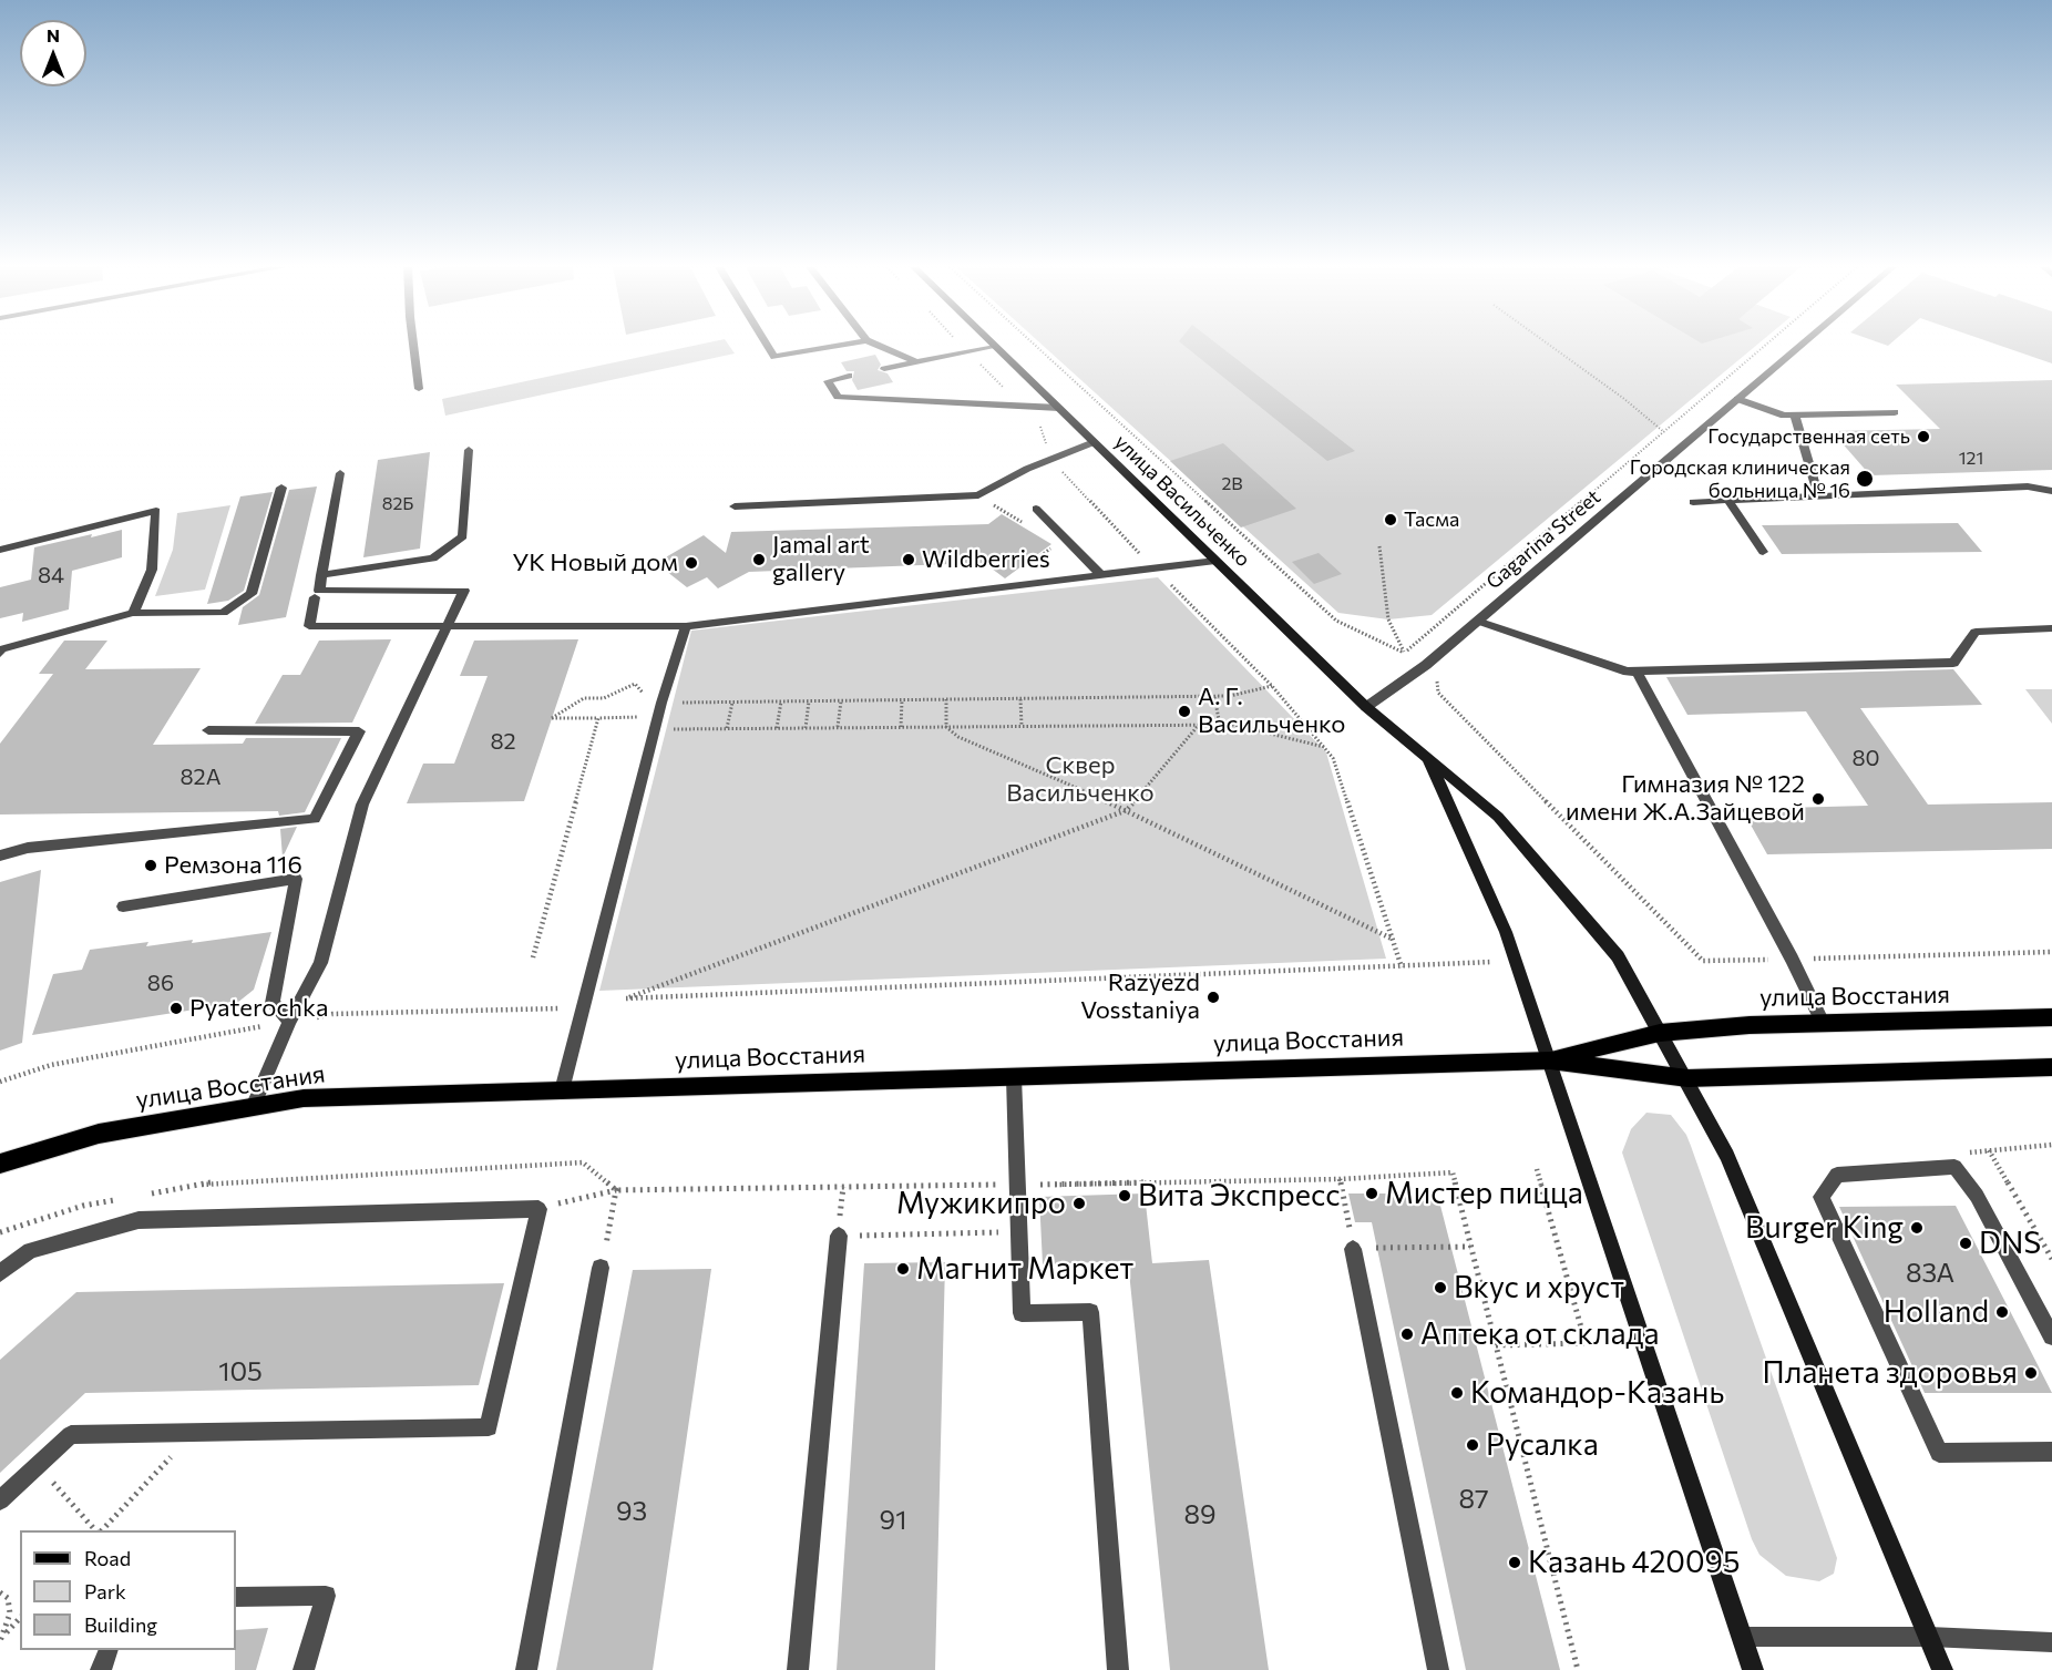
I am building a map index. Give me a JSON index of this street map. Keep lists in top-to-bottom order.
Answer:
{
  "streets": {
    "main road": ["улица Васильченко", "улица Восстания"],
    "street": ["Gagarina Street"]
  },
  "crossings": [
    ["улица Васильченко", "Gagarina Street"],
    ["улица Васильченко", "улица Восстания"]
  ],
  "parks": ["Сквер Васильченко"],
  "places": [
    "Государственная сеть",
    "Городская клиническая больница № 16",
    "Тасма",
    "Jamal art gallery",
    "Wildberries",
    "УК Новый дом",
    "А. Г. Васильченко",
    "Гимназия № 122 имени Ж.А.Зайцевой",
    "Ремзона 116",
    "Razyezd Vosstaniya",
    "Pyaterochka",
    "Мистер пицца",
    "Вита Экспресс",
    "Мужикипро",
    "Burger King",
    "DNS",
    "Магнит Маркет",
    "Вкус и хруст",
    "Holland",
    "Аптека от склада",
    "Планета здоровья",
    "Командор-Казань",
    "Русалка",
    "Казань 420095"
  ],
  "house_numbers": [
    "121",
    "2В",
    "82Б",
    "84",
    "82",
    "80",
    "82А",
    "86",
    "83А",
    "105",
    "87",
    "93",
    "89",
    "91"
  ],
  "legend": ["Road", "Park", "Building"],
  "north": "top"
}
